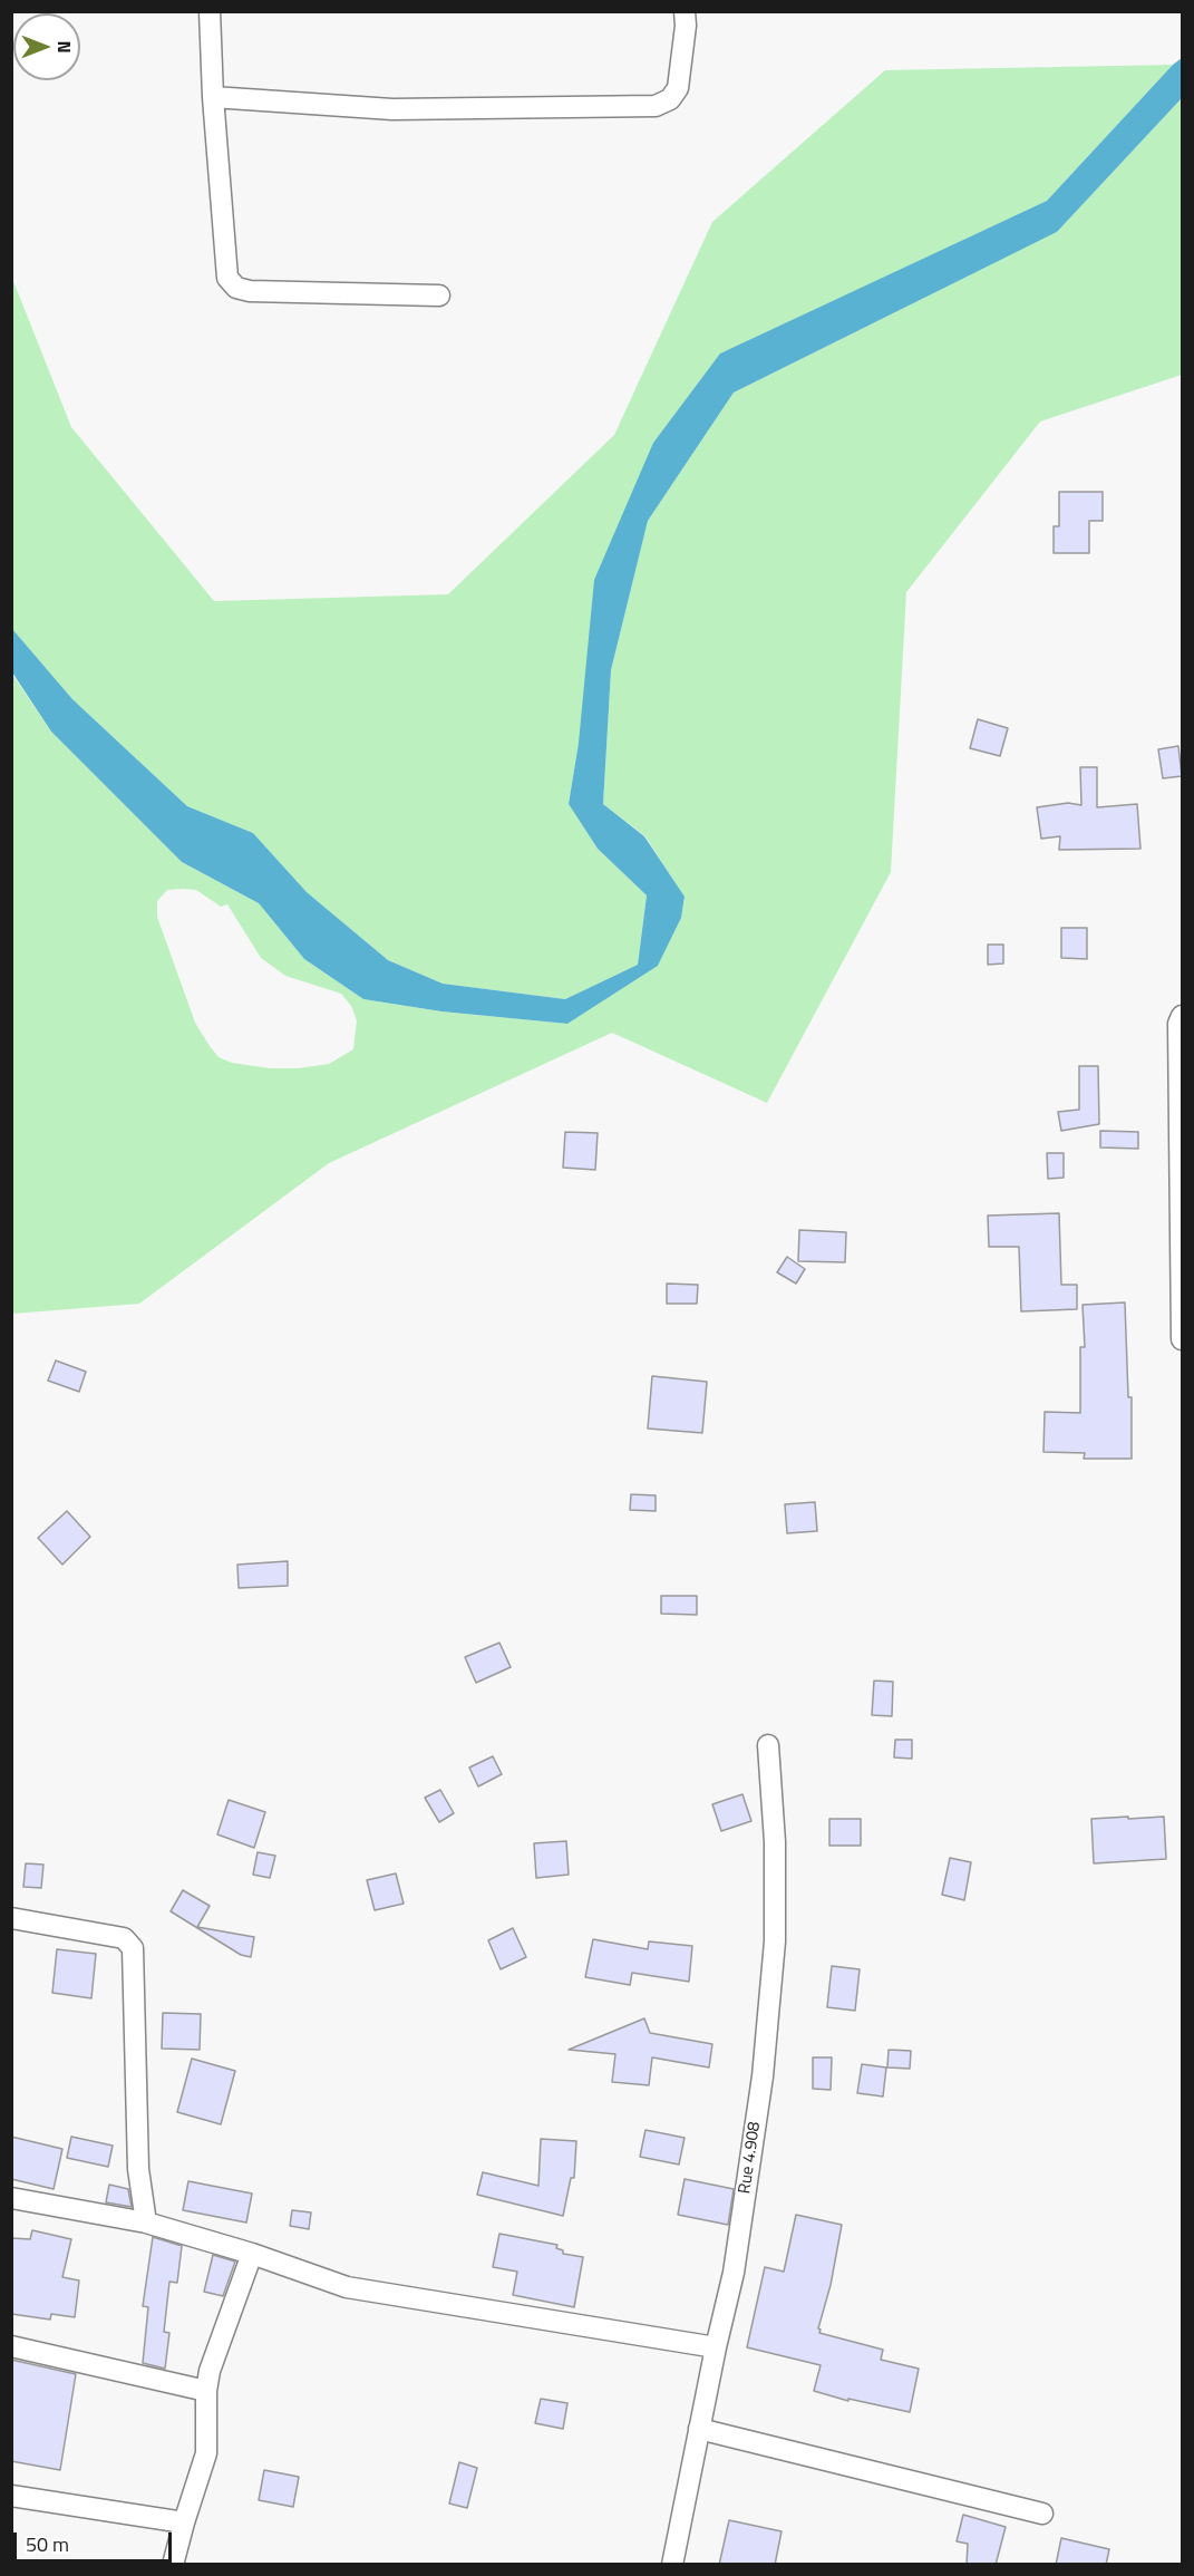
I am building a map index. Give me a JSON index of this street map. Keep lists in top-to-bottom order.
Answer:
{
  "streets": {
    "street": ["Rue 4.908"]
  },
  "scale_bar": "50 m",
  "north": "right"
}
